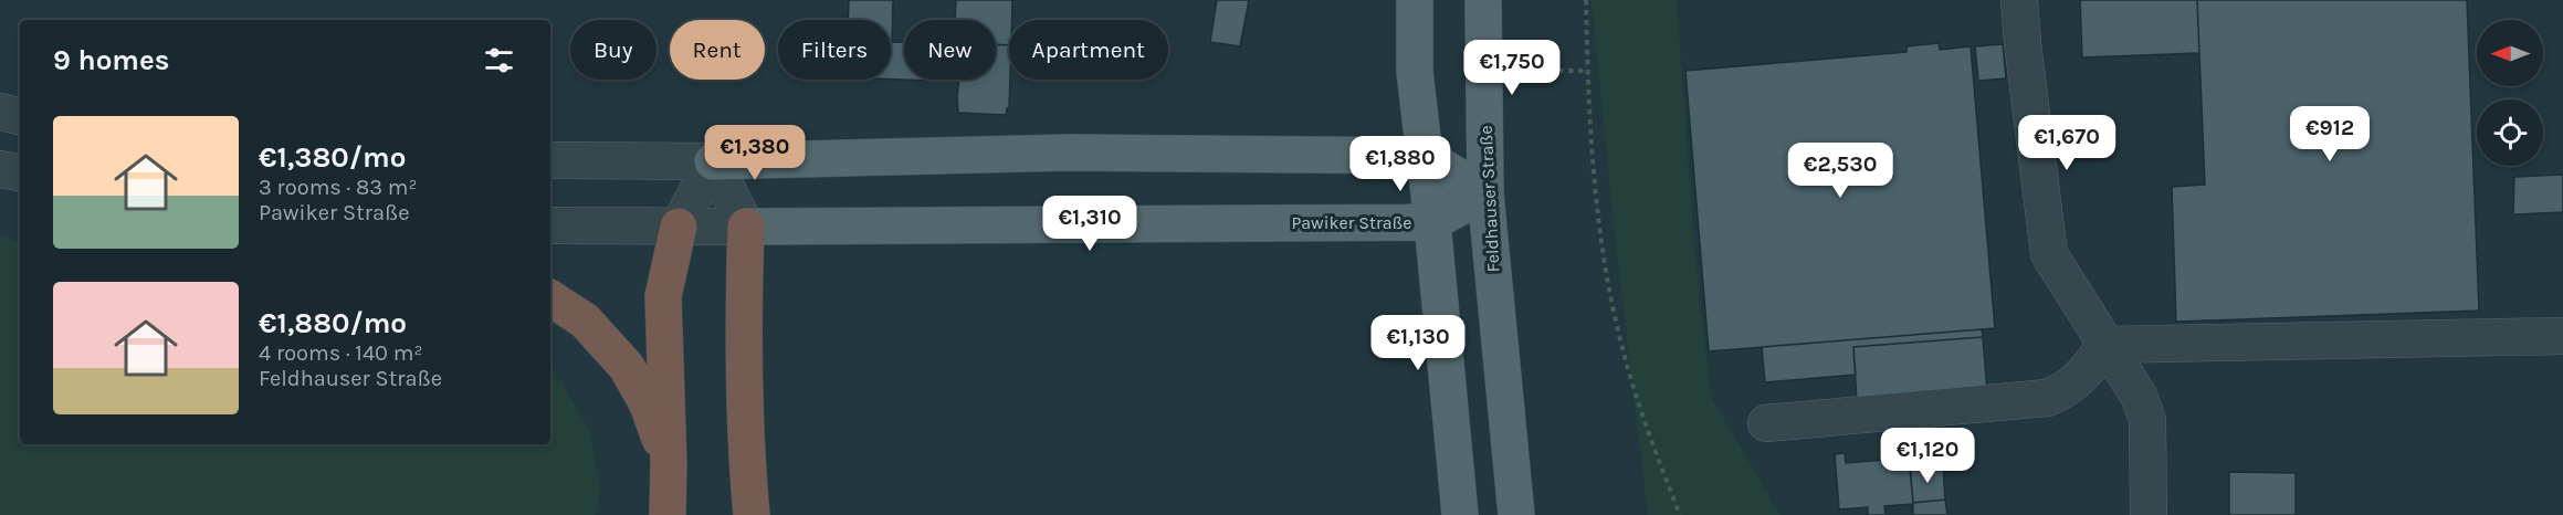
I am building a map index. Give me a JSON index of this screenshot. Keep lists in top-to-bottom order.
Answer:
{
  "streets": {
    "main road": ["Feldhauser Straße", "Pawiker Straße"]
  },
  "crossings": [
    ["Feldhauser Straße", "Pawiker Straße"]
  ],
  "north": "left",
  "page": {
    "chip": [
      "Buy",
      "Rent",
      "Filters",
      "New",
      "Apartment"
    ],
    "heading": "9 homes",
    "price": [
      "€1,750",
      "€912",
      "€1,670",
      "€1,380",
      "€1,880",
      "€2,530",
      "€1,310",
      "€1,130",
      "€1,120"
    ],
    "list": [
      {
        "name": "€1,380/mo",
        "note": "3 rooms · 83 m² · Pawiker Straße"
      },
      {
        "name": "€1,880/mo",
        "note": "4 rooms · 140 m² · Feldhauser Straße"
      }
    ]
  }
}
